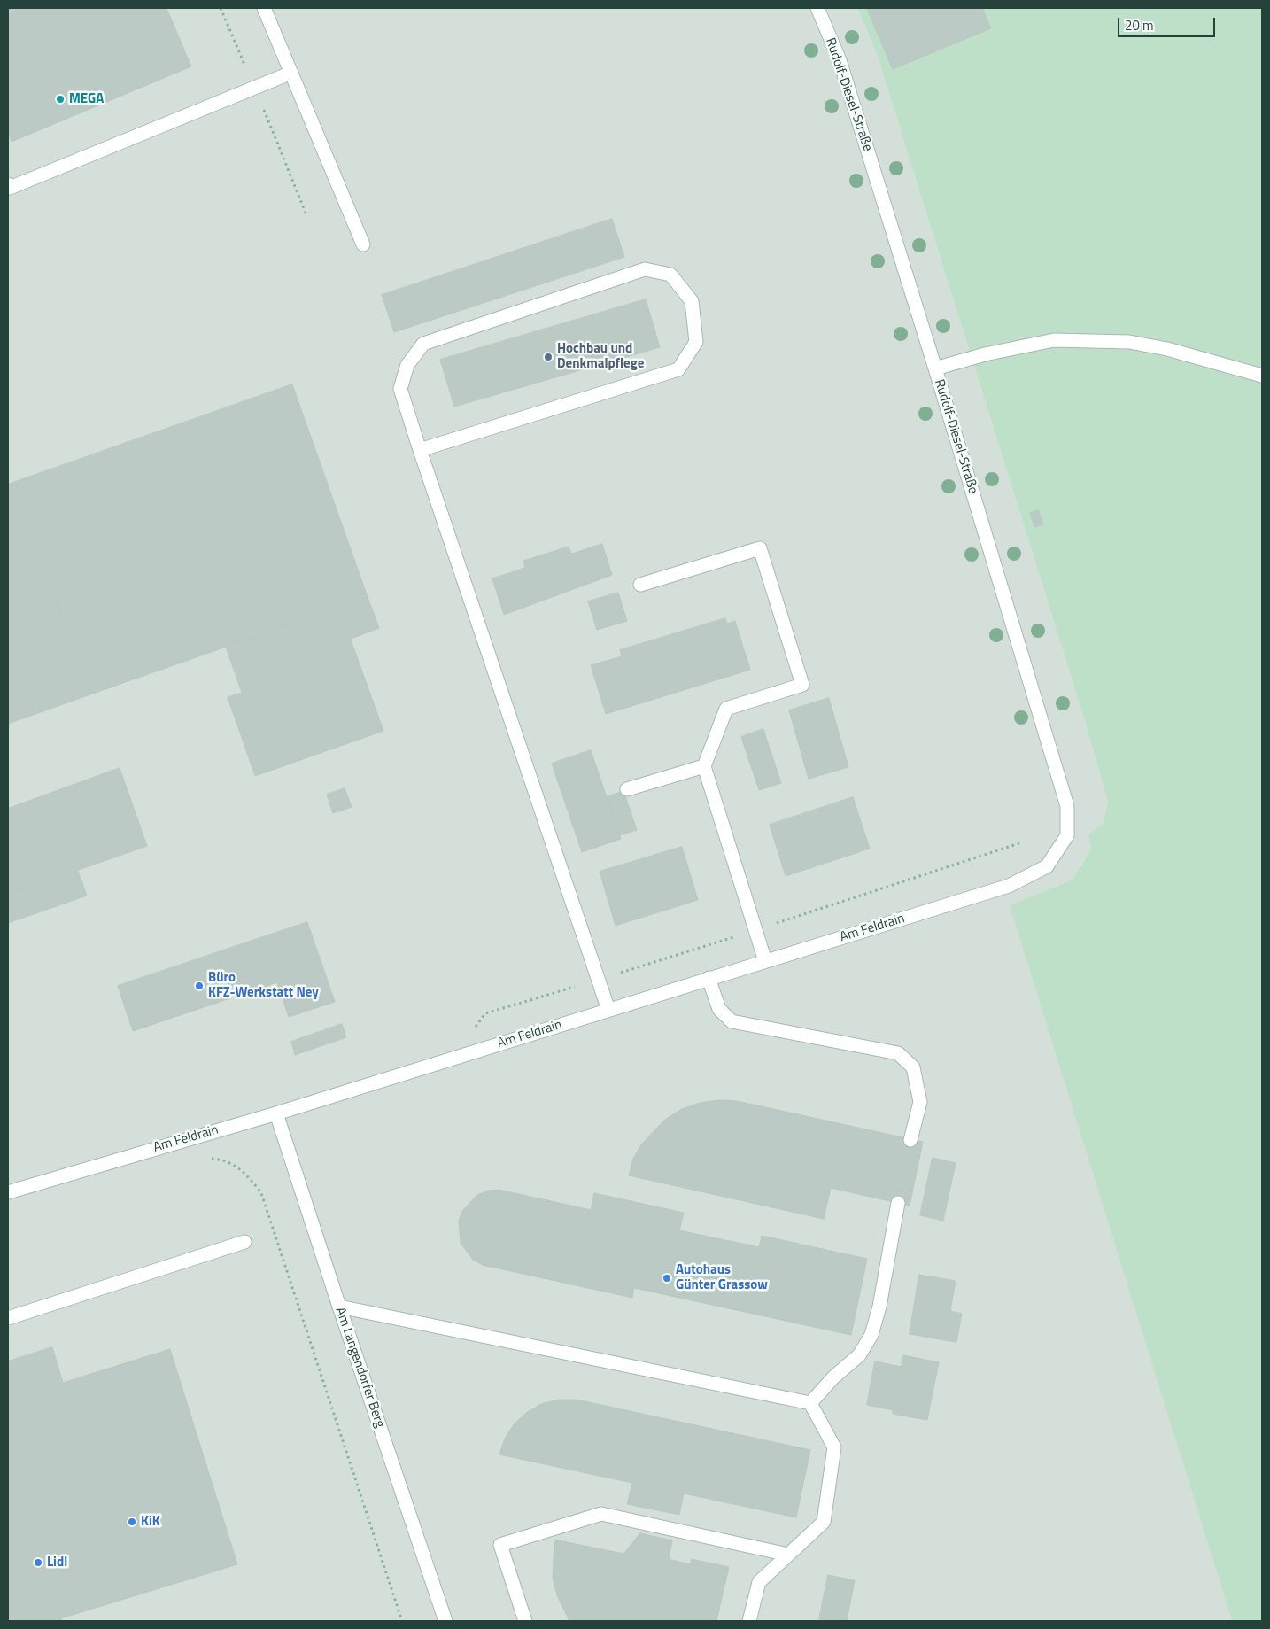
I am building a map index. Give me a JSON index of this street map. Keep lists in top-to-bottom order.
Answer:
{
  "streets": {
    "street": ["Rudolf-Diesel-Straße", "Am Feldrain", "Am Langendorfer Berg"]
  },
  "crossings": [
    ["Rudolf-Diesel-Straße", "Am Feldrain"],
    ["Am Feldrain", "Am Langendorfer Berg"]
  ],
  "places": [
    "MEGA",
    "Hochbau und Denkmalpflege",
    "Büro KFZ-Werkstatt Ney",
    "Autohaus Günter Grassow",
    "KiK",
    "Lidl"
  ],
  "scale_bar": "20 m"
}
